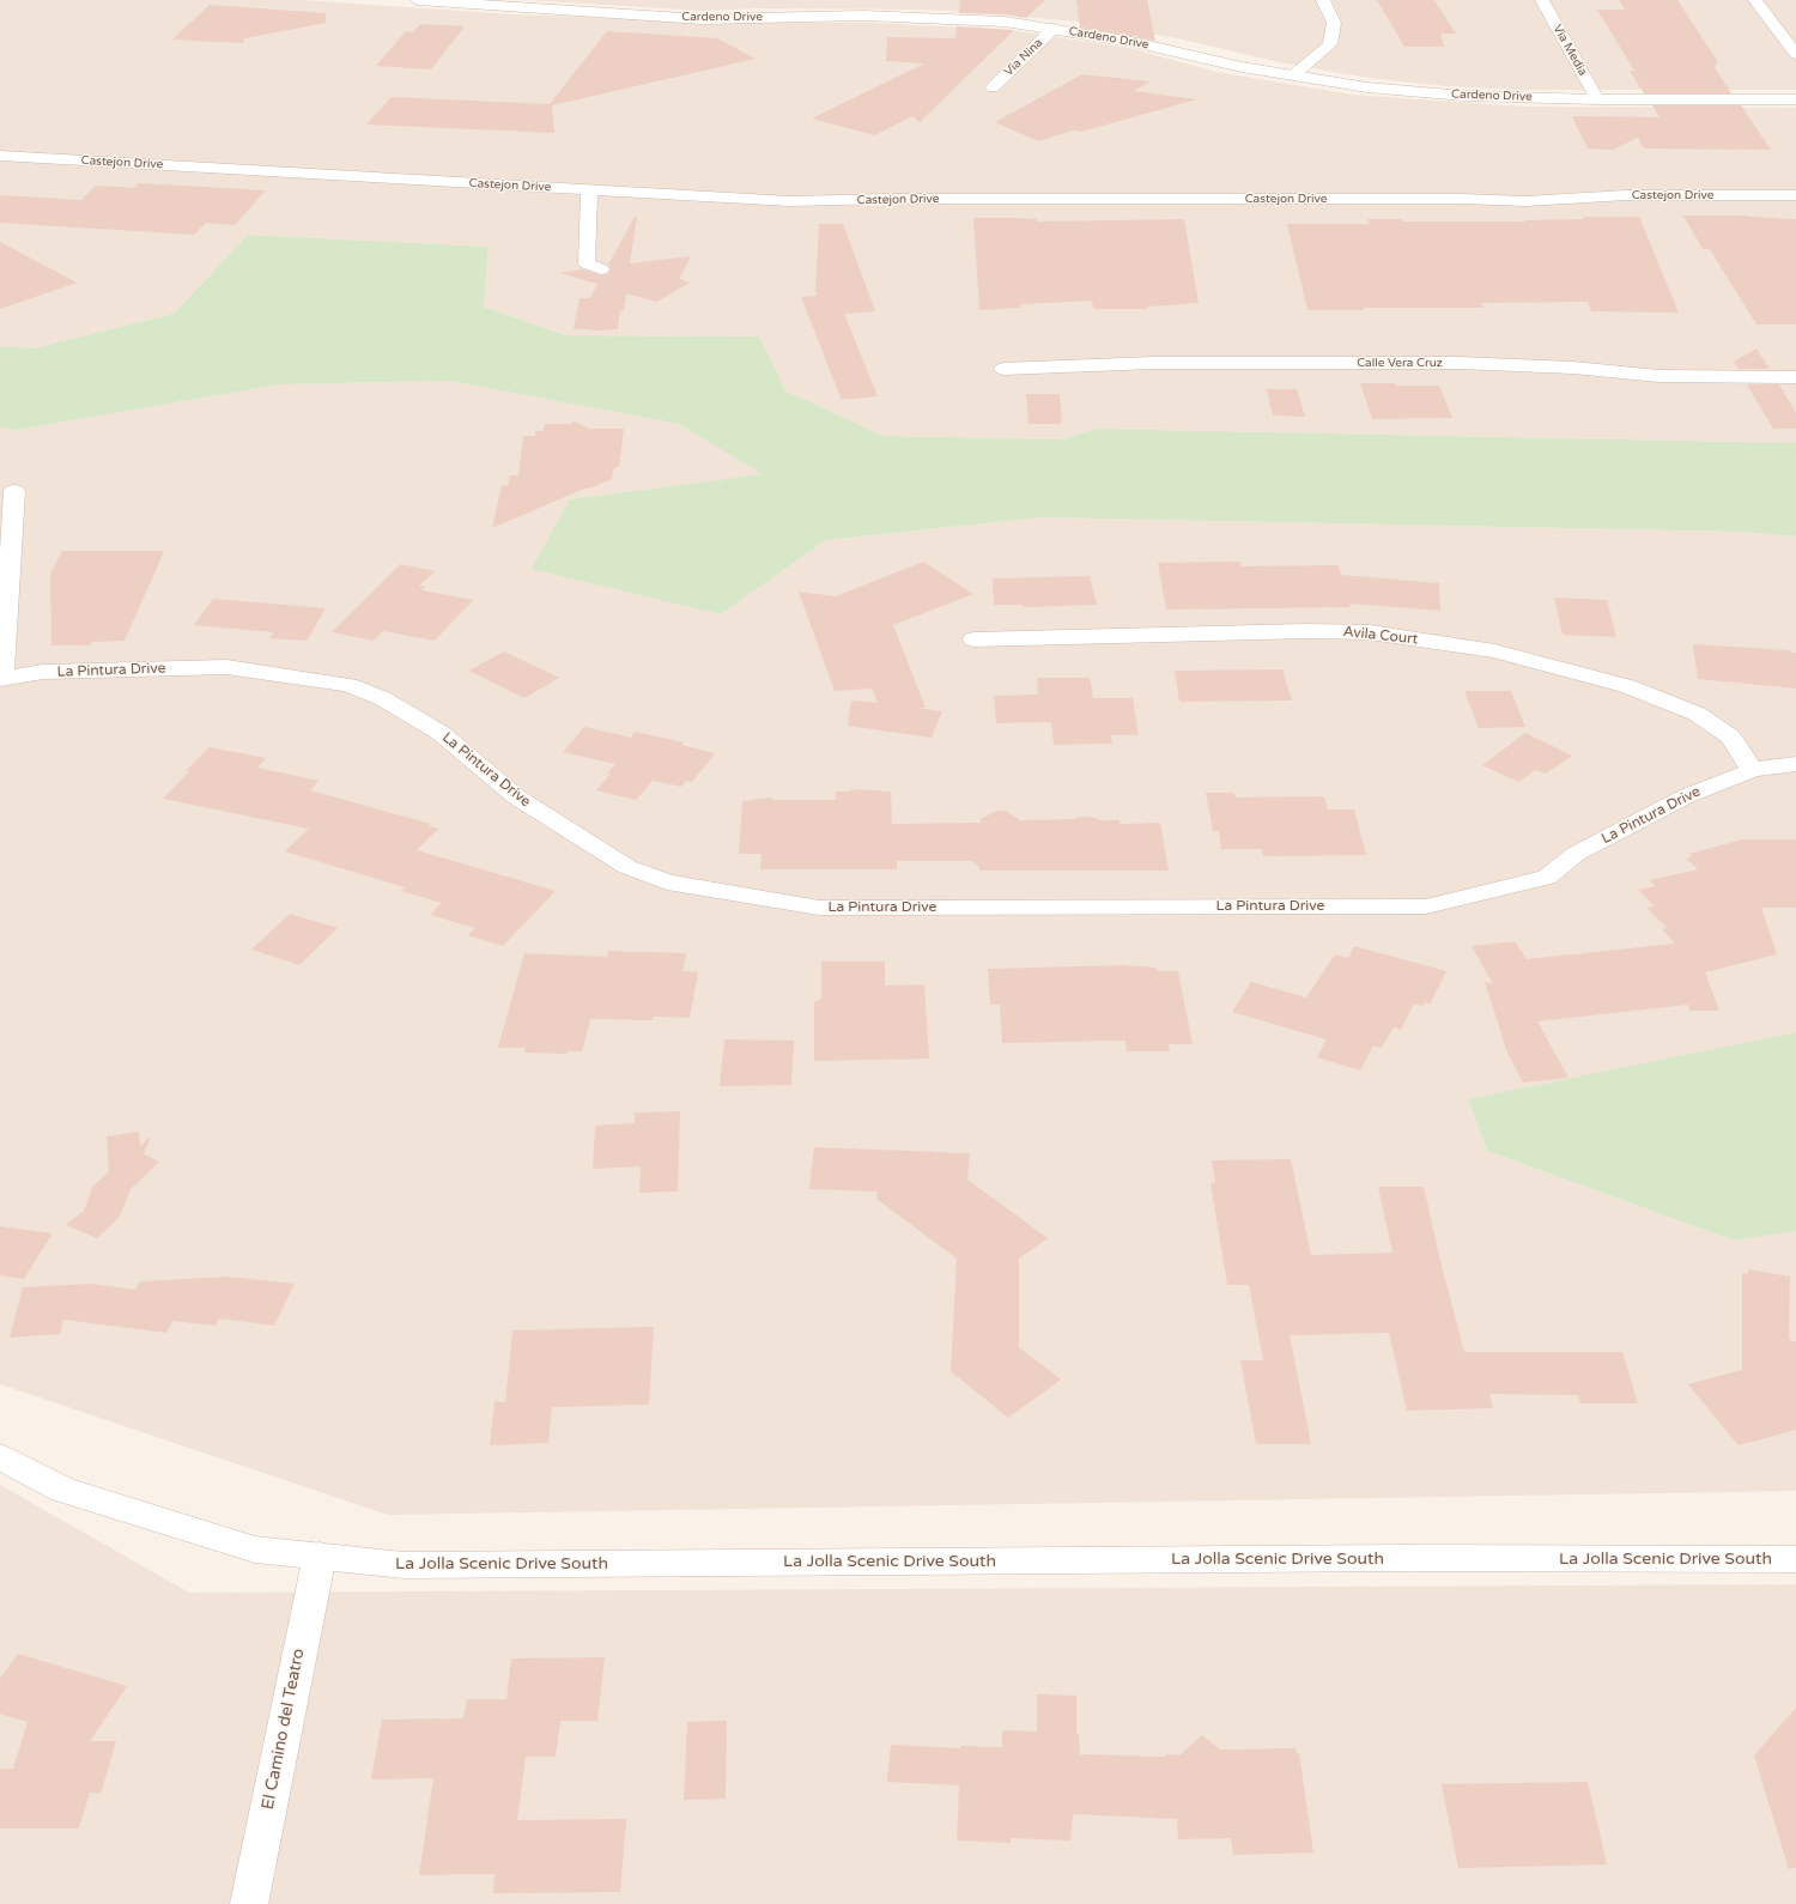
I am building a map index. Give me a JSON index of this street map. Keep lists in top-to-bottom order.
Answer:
{
  "streets": {
    "street": [
      "Cardeno Drive",
      "Via Media",
      "Via Nina",
      "Castejon Drive",
      "Calle Vera Cruz",
      "Avila Court",
      "La Pintura Drive",
      "La Jolla Scenic Drive South",
      "El Camino del Teatro"
    ]
  },
  "crossings": [
    ["Cardeno Drive", "Via Media"],
    ["Cardeno Drive", "Via Nina"],
    ["Avila Court", "La Pintura Drive"],
    ["La Jolla Scenic Drive South", "El Camino del Teatro"]
  ]
}
